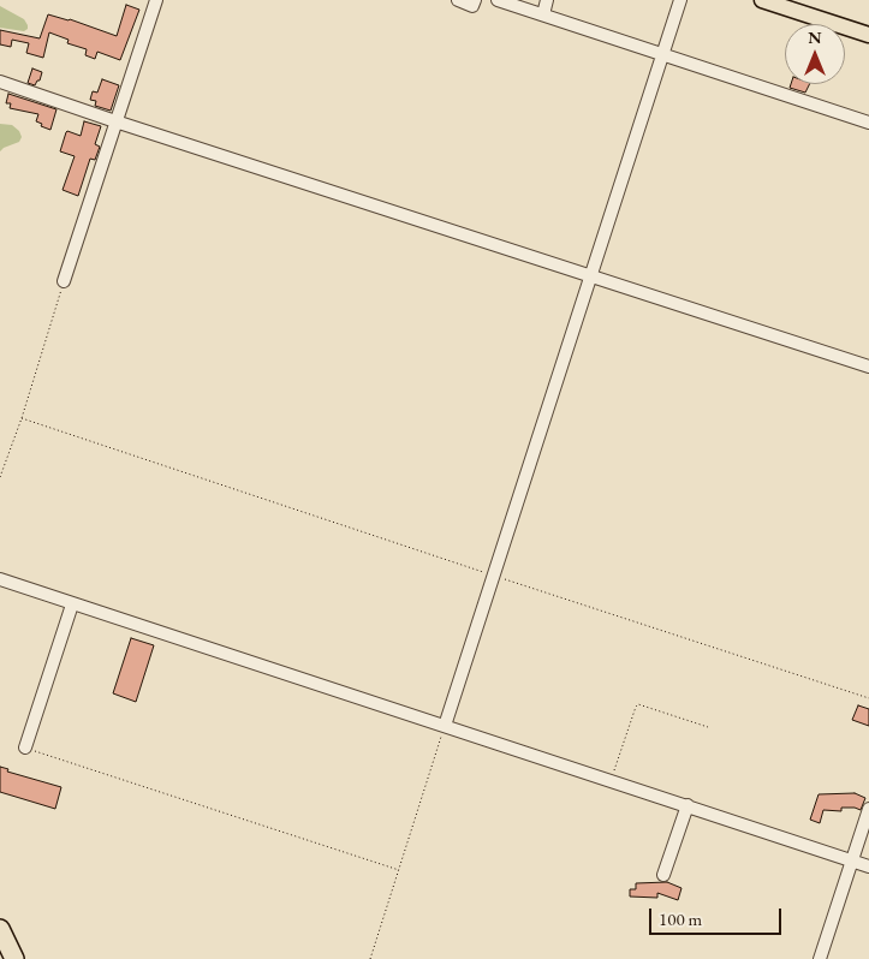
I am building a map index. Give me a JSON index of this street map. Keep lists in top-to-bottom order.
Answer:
{
  "scale_bar": "100 m",
  "north": "top"
}
